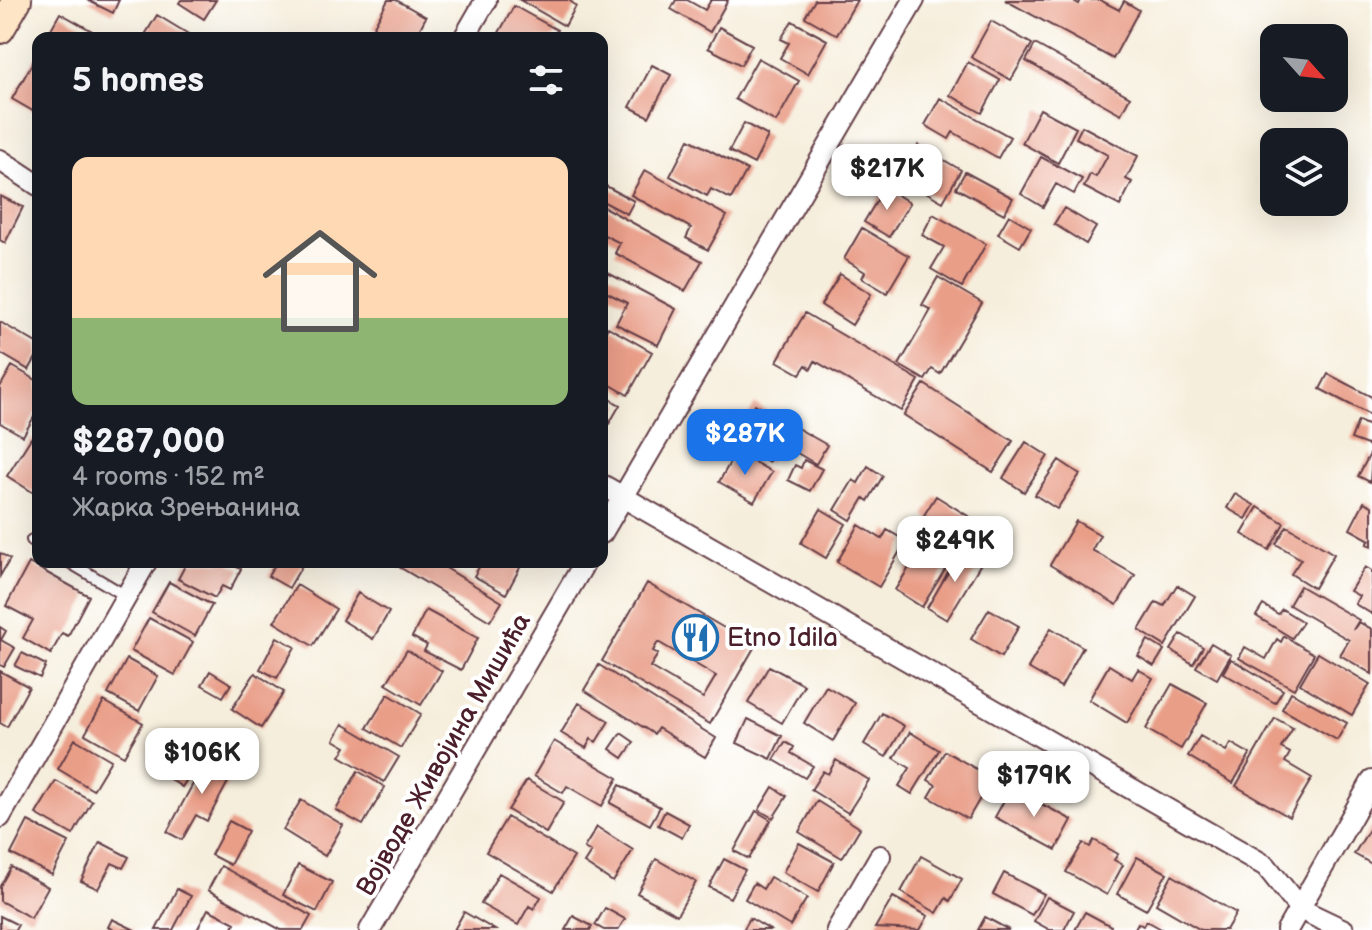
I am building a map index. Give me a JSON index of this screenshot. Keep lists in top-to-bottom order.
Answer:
{
  "streets": {
    "street": ["Војводе Живојина Мишића"]
  },
  "places": {
    "restaurant": ["Etno Idila"]
  },
  "north": "bottom right",
  "page": {
    "heading": "5 homes",
    "list": [
      {
        "name": "$287,000",
        "note": "4 rooms · 152 m² · Жарка Зрењанина"
      }
    ],
    "price": [
      "$217K",
      "$287K",
      "$249K",
      "$106K",
      "$179K"
    ]
  }
}
